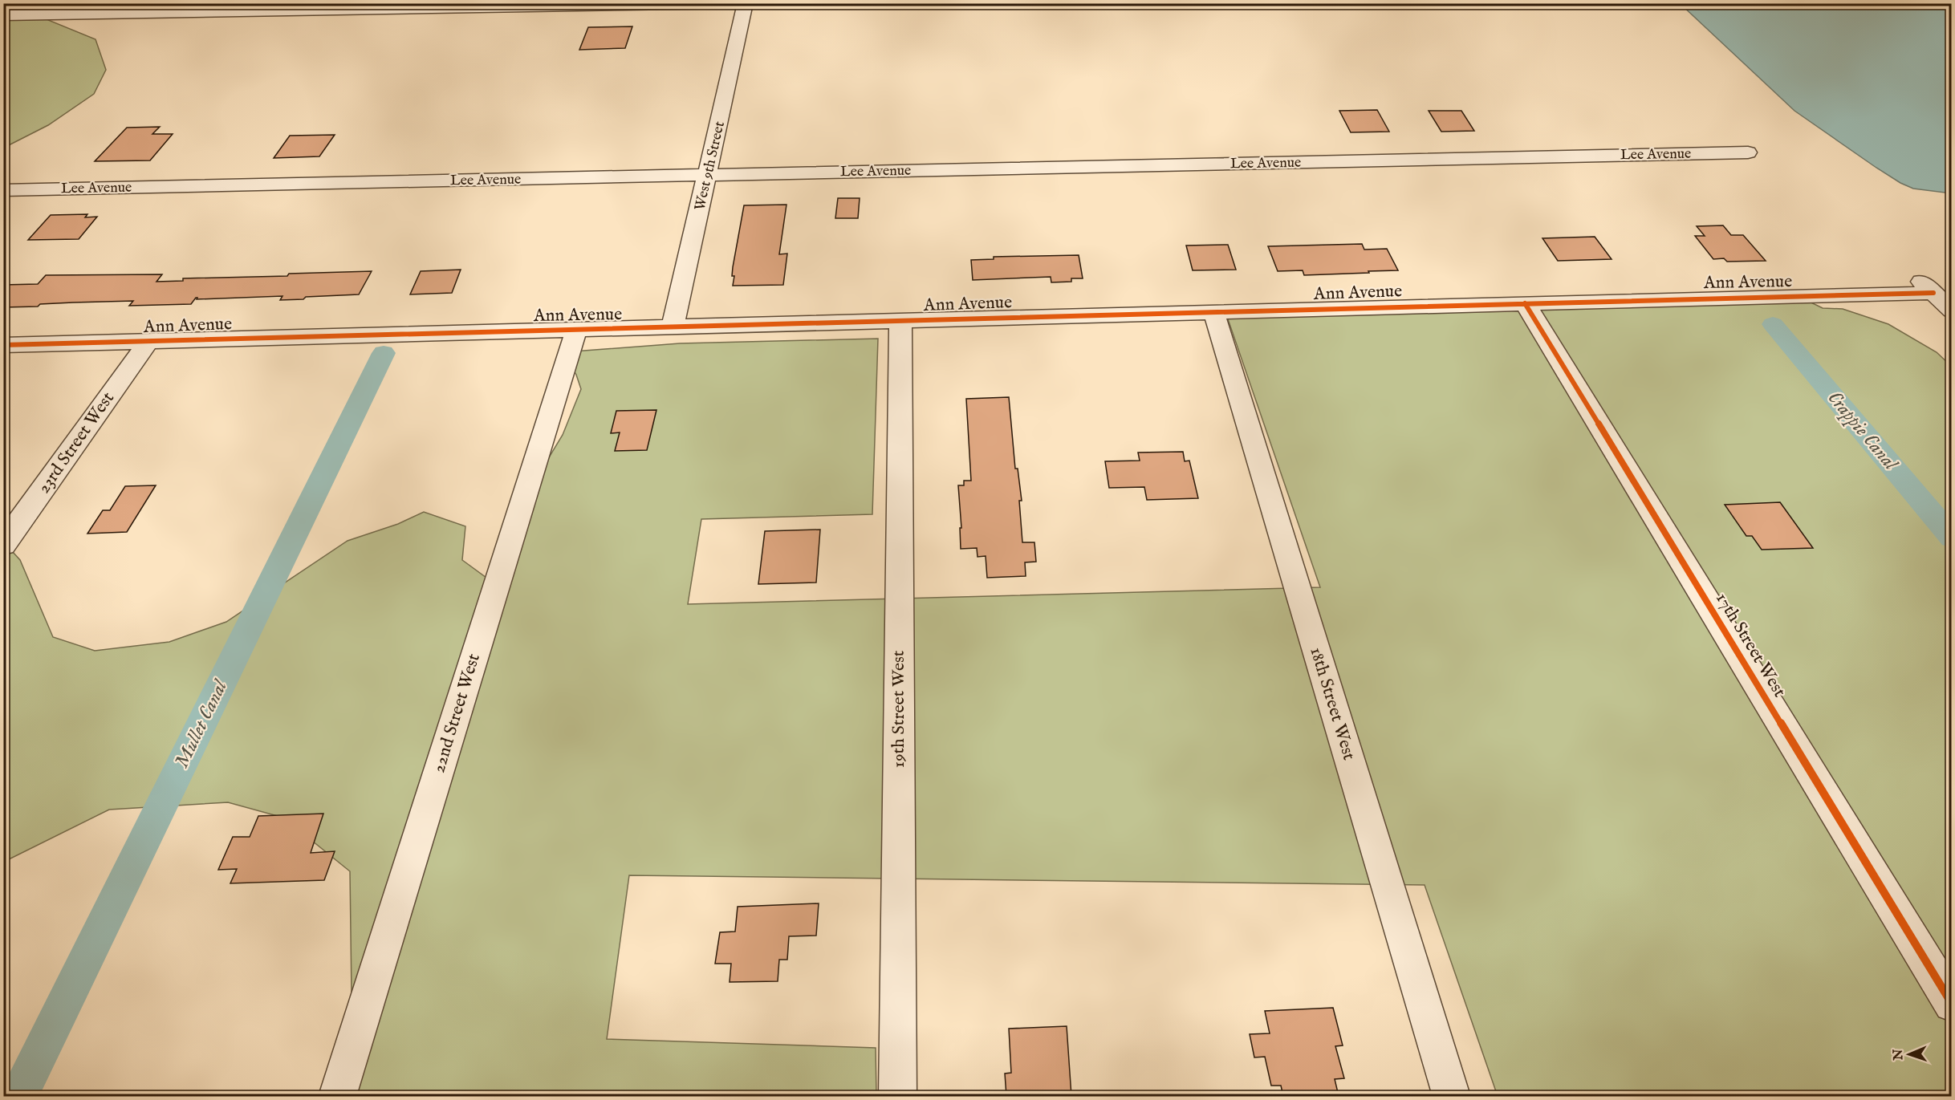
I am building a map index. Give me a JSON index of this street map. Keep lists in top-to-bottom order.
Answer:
{
  "streets": {
    "street": [
      "Lee Avenue",
      "West 9th Street",
      "Ann Avenue",
      "23rd Street West",
      "17th Street West",
      "18th Street West",
      "19th Street West",
      "22nd Street West"
    ]
  },
  "crossings": [
    ["Lee Avenue", "West 9th Street"],
    ["West 9th Street", "Ann Avenue"],
    ["Ann Avenue", "23rd Street West"],
    ["Ann Avenue", "17th Street West"],
    ["Ann Avenue", "18th Street West"],
    ["Ann Avenue", "19th Street West"],
    ["Ann Avenue", "22nd Street West"]
  ],
  "water": ["Crappie Canal", "Mullet Canal"],
  "north": "left"
}
